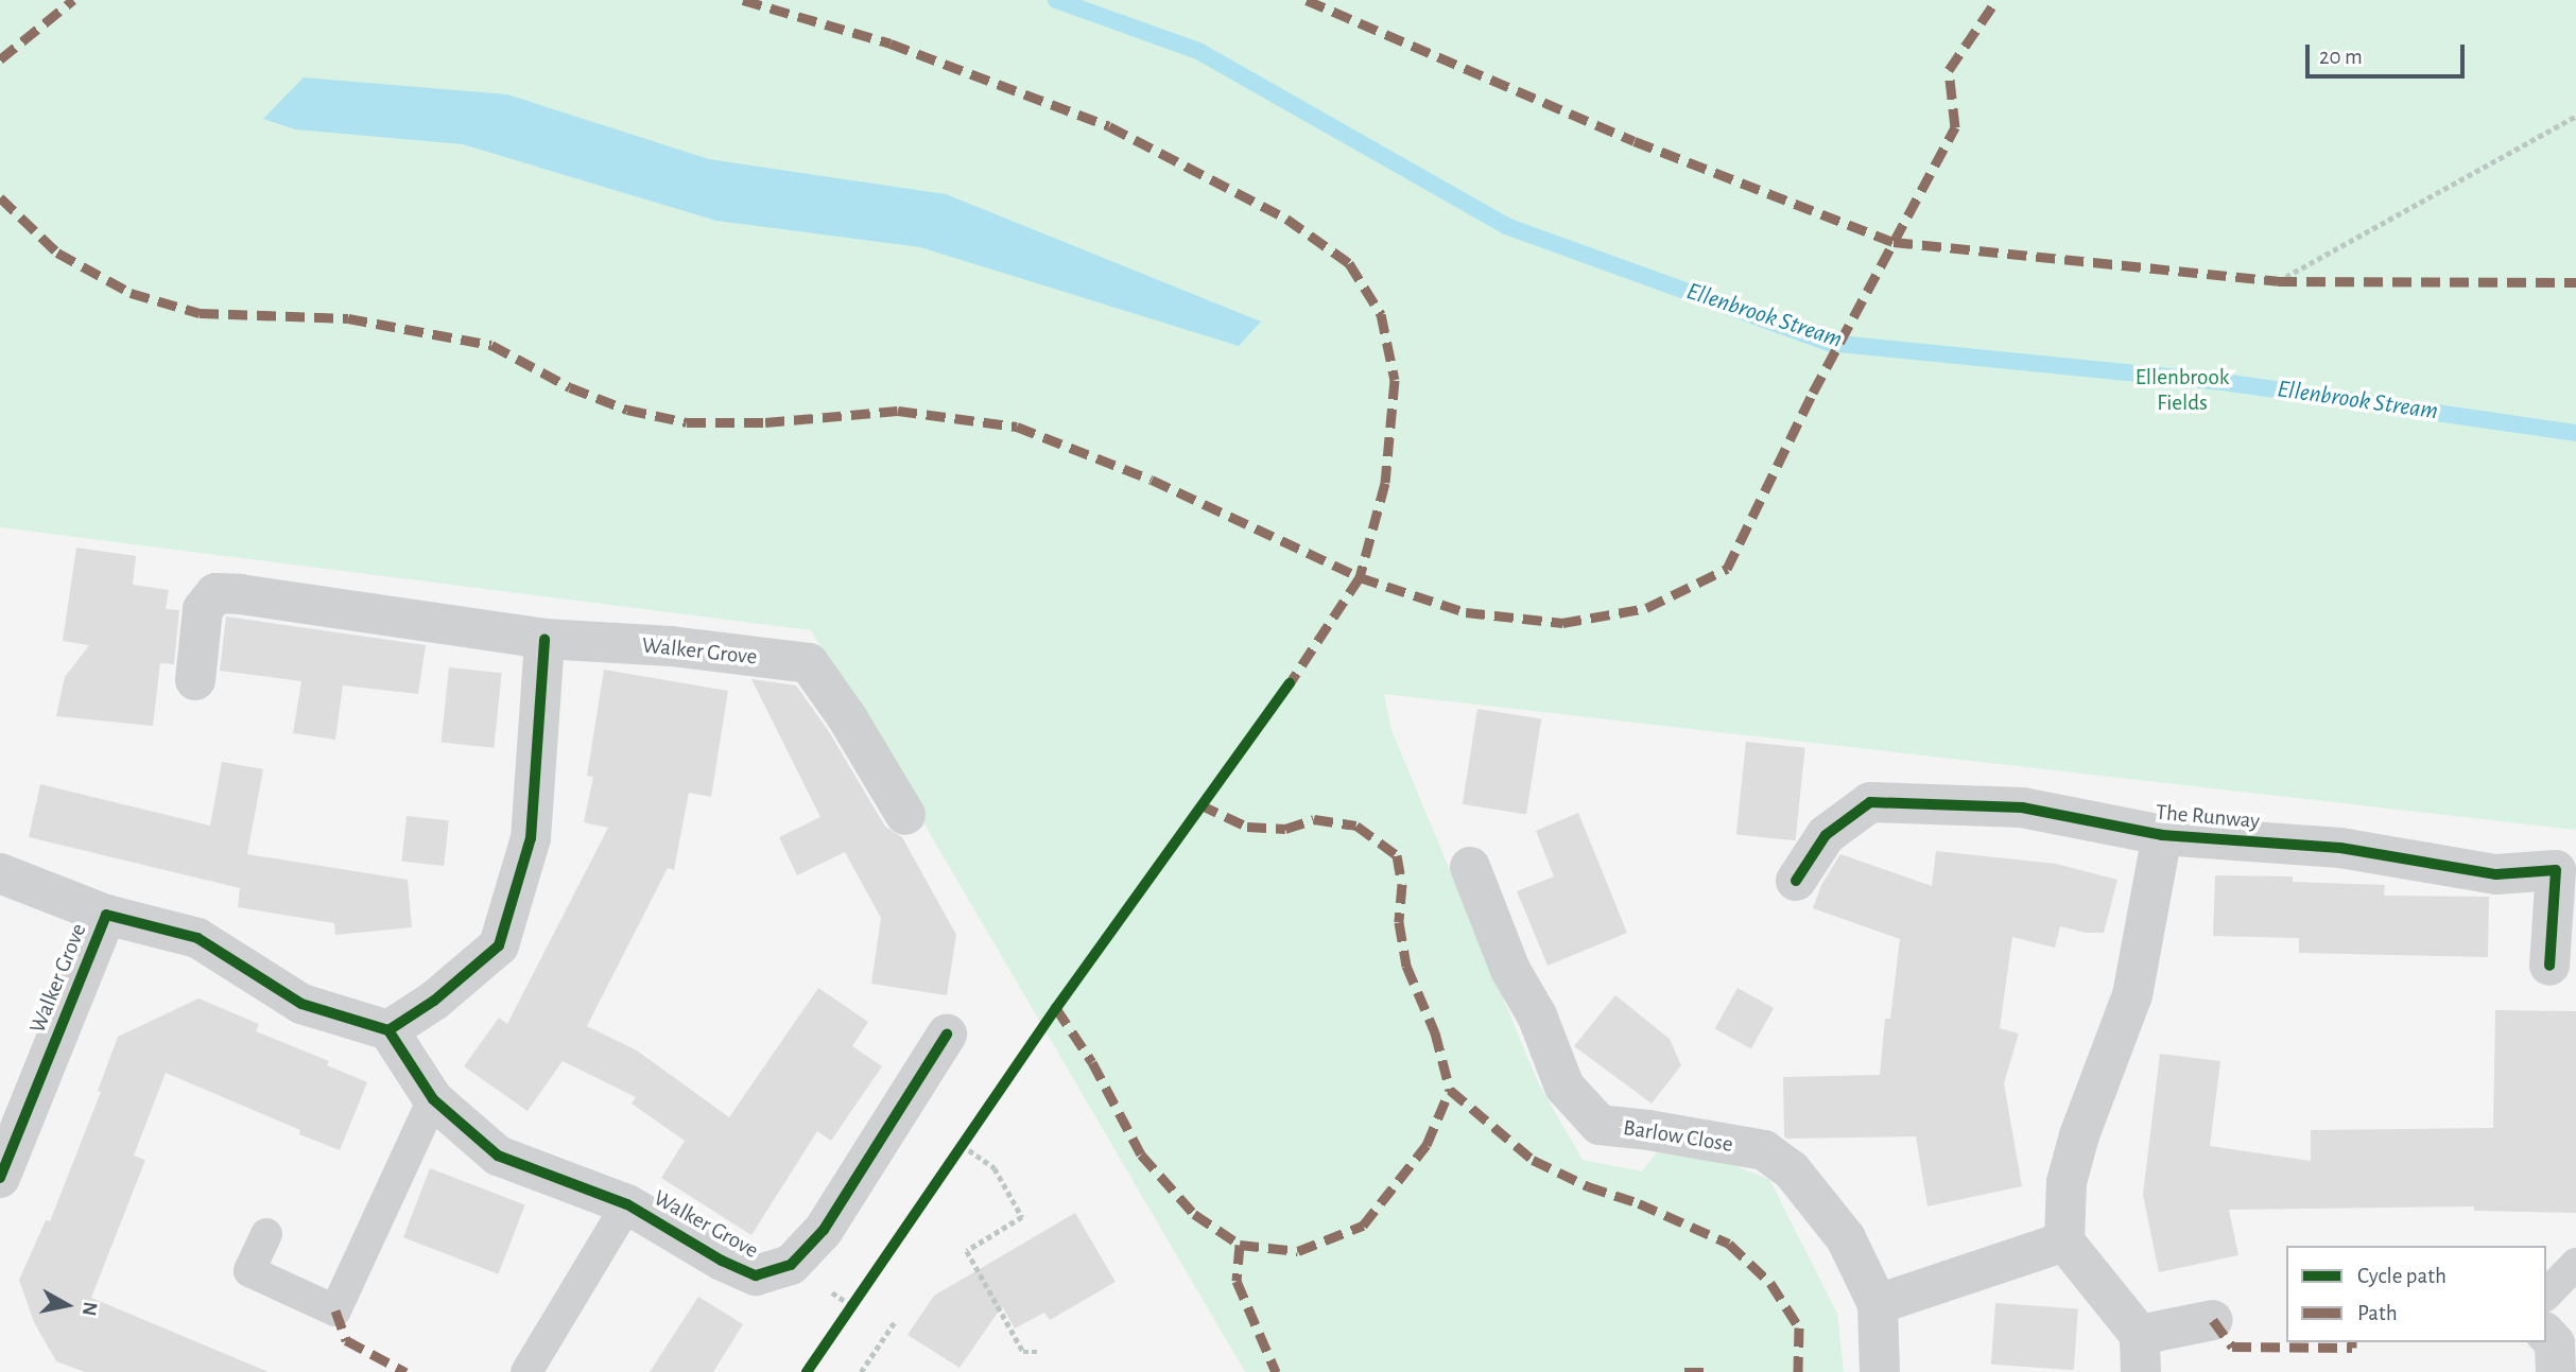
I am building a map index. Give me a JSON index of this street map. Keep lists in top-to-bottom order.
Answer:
{
  "streets": {
    "street": ["Walker Grove", "The Runway", "Barlow Close"]
  },
  "water": ["Ellenbrook Stream"],
  "parks": ["Ellenbrook Fields"],
  "legend": ["Cycle path", "Path"],
  "scale_bar": "20 m",
  "north": "right"
}
